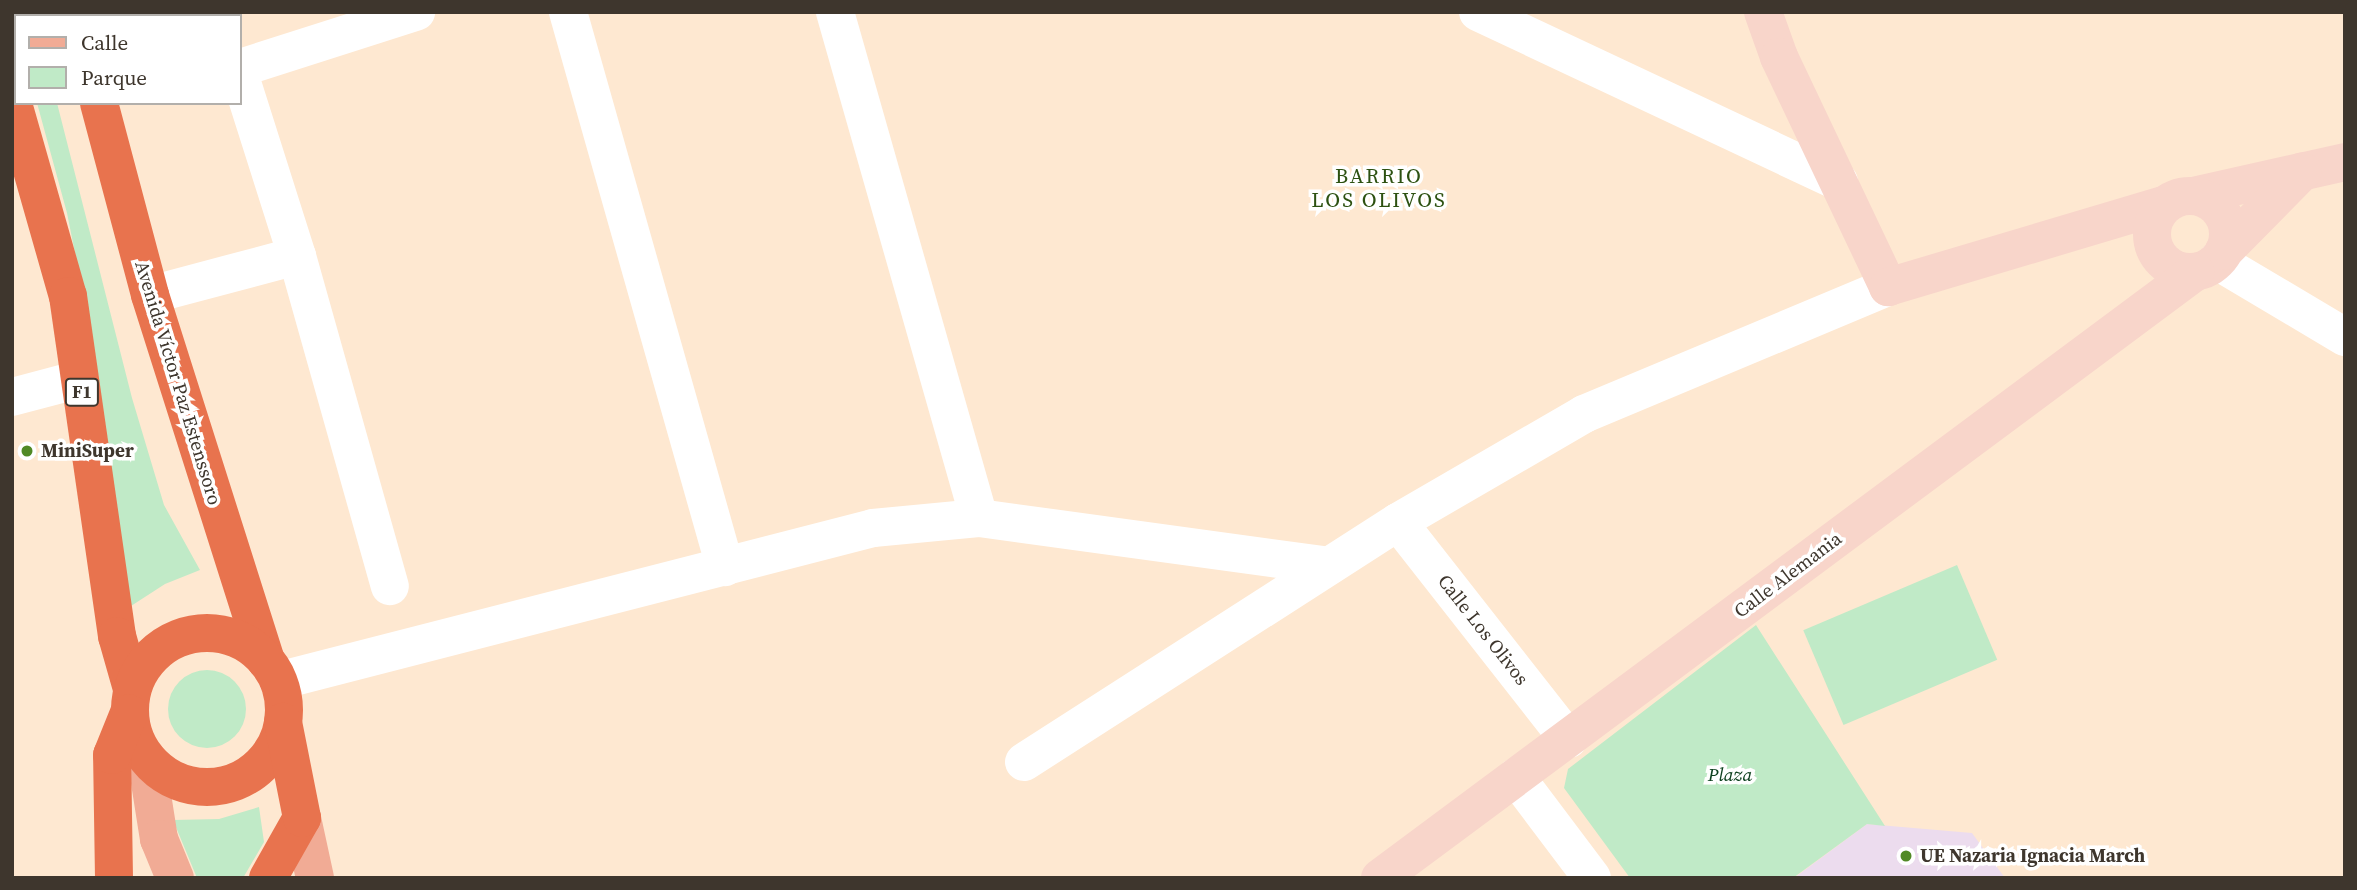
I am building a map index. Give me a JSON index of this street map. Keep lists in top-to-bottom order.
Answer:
{
  "streets": {
    "highway": ["Avenida Víctor Paz Estenssoro", "F1"],
    "street": ["Calle Alemania", "Calle Los Olivos"]
  },
  "crossings": [
    ["Avenida Víctor Paz Estenssoro", "F1"],
    ["Calle Alemania", "Calle Los Olivos"]
  ],
  "districts": ["BARRIO LOS OLIVOS"],
  "parks": ["Plaza"],
  "places": ["MiniSuper", "UE Nazaria Ignacia March"],
  "legend": ["Calle", "Parque"]
}
